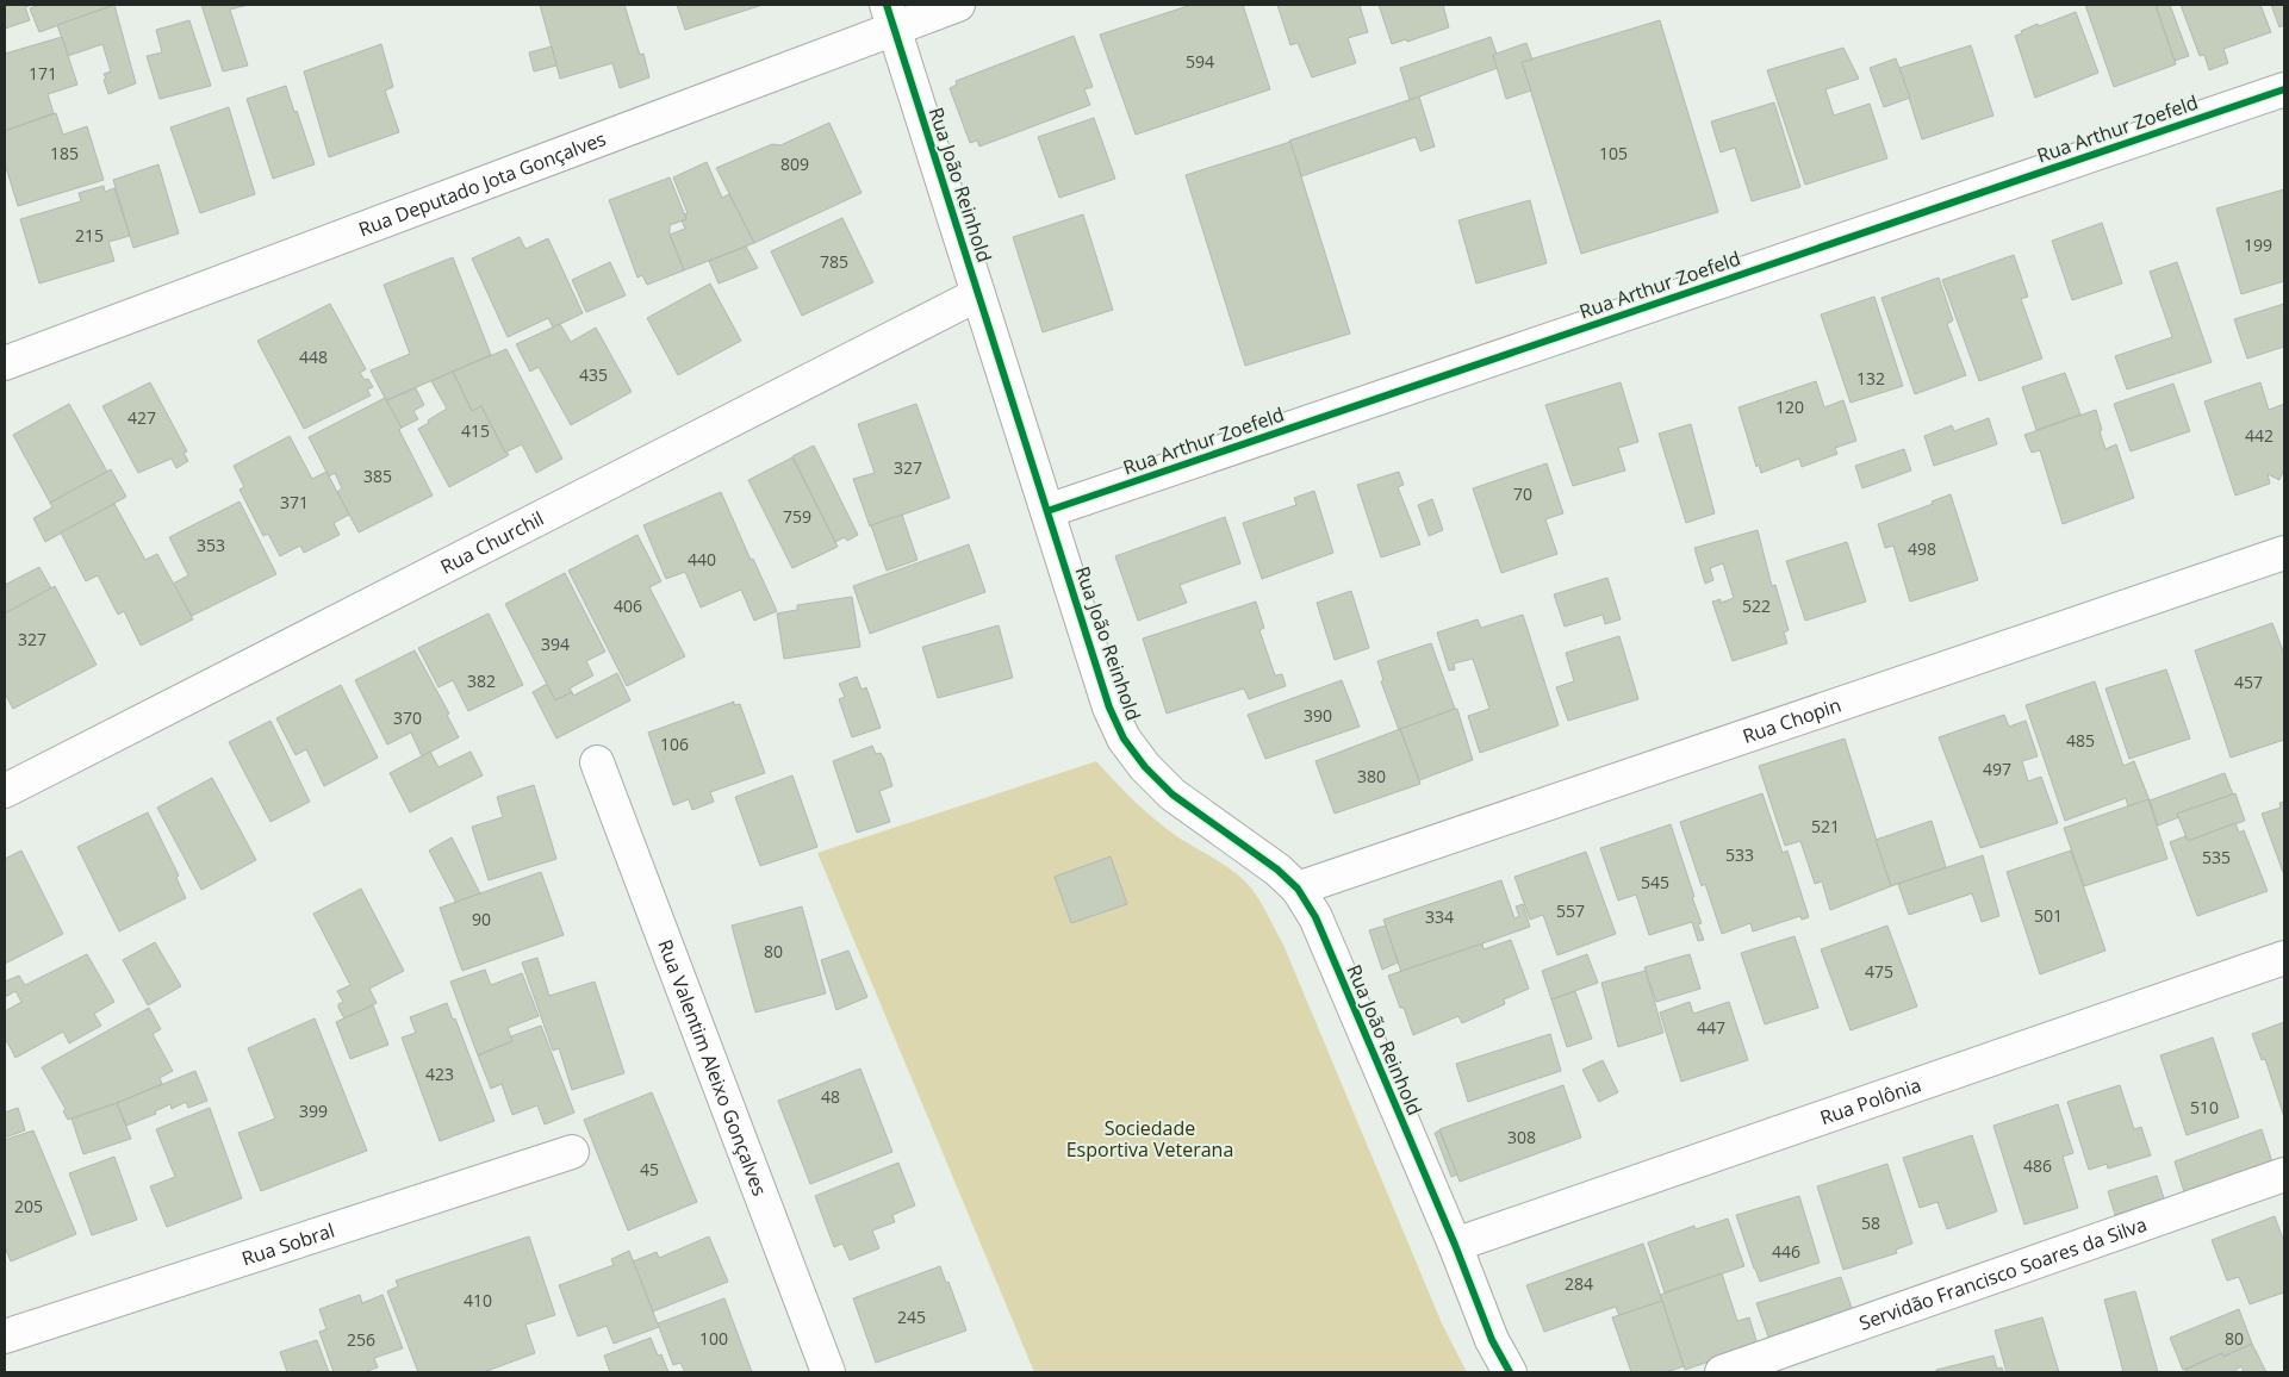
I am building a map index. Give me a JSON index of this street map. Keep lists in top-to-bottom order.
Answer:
{
  "streets": {
    "street": [
      "Rua Arthur Zoefeld",
      "Rua Deputado Jota Gonçalves",
      "Rua João Reinhold",
      "Rua Churchil",
      "Rua Chopin",
      "Rua Valentim Aleixo Gonçalves",
      "Rua Polônia",
      "Rua Sobral",
      "Servidão Francisco Soares da Silva"
    ]
  },
  "crossings": [
    ["Rua Arthur Zoefeld", "Rua João Reinhold"],
    ["Rua Deputado Jota Gonçalves", "Rua João Reinhold"],
    ["Rua João Reinhold", "Rua Churchil"],
    ["Rua João Reinhold", "Rua Chopin"],
    ["Rua João Reinhold", "Rua Polônia"]
  ],
  "parks": ["Sociedade Esportiva Veterana"],
  "house_numbers": [
    "594",
    "171",
    "185",
    "105",
    "809",
    "215",
    "199",
    "785",
    "448",
    "435",
    "132",
    "120",
    "427",
    "415",
    "442",
    "327",
    "385",
    "70",
    "371",
    "759",
    "353",
    "498",
    "440",
    "406",
    "522",
    "327",
    "394",
    "382",
    "457",
    "390",
    "370",
    "485",
    "106",
    "497",
    "380",
    "521",
    "533",
    "535",
    "545",
    "557",
    "501",
    "334",
    "90",
    "80",
    "475",
    "447",
    "423",
    "48",
    "510",
    "399",
    "308",
    "486",
    "45",
    "205",
    "58",
    "446",
    "284",
    "410",
    "245",
    "100",
    "80",
    "256"
  ]
}
